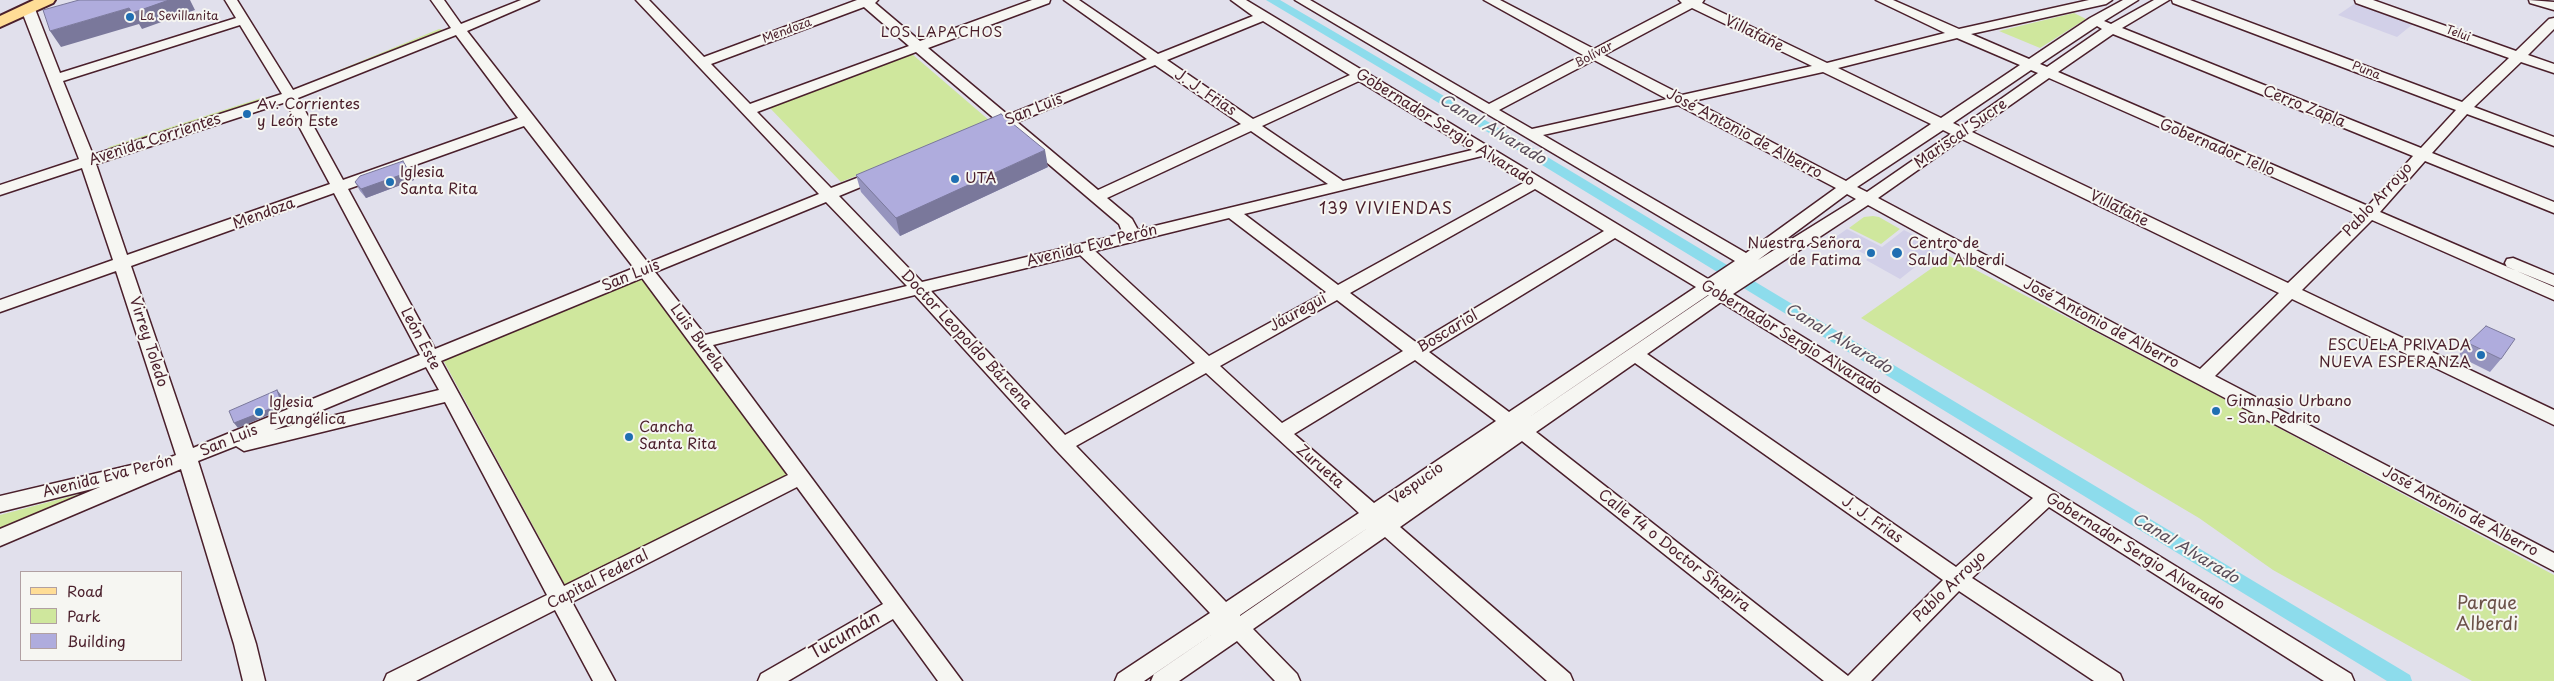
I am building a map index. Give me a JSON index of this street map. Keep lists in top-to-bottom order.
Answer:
{
  "streets": {
    "street": [
      "Mendoza",
      "Villafañe",
      "Telui",
      "Bolívar",
      "Puna",
      "J. J. Frias",
      "Cerro Zapla",
      "San Luis",
      "Gobernador Sergio Alvarado",
      "José Antonio de Alberro",
      "Mariscal Sucre",
      "Avenida Corrientes",
      "Gobernador Tello",
      "Pablo Arroyo",
      "Avenida Eva Perón",
      "Jáuregui",
      "Boscariol",
      "Luis Burela",
      "León Este",
      "Doctor Leopoldo Bárcena",
      "Virrey Toledo",
      "Zurueta",
      "Vespucio",
      "Calle 14 o Doctor Shapira",
      "Capital Federal",
      "Tucumán"
    ]
  },
  "crossings": [
    ["Mendoza", "Luis Burela"],
    ["Mendoza", "León Este"],
    ["Mendoza", "Doctor Leopoldo Bárcena"],
    ["Mendoza", "Virrey Toledo"],
    ["Villafañe", "Bolívar"],
    ["Villafañe", "Mariscal Sucre"],
    ["Villafañe", "Pablo Arroyo"],
    ["Telui", "Pablo Arroyo"],
    ["Bolívar", "José Antonio de Alberro"],
    ["Puna", "Pablo Arroyo"],
    ["J. J. Frias", "San Luis"],
    ["J. J. Frias", "Pablo Arroyo"],
    ["J. J. Frias", "Avenida Eva Perón"],
    ["J. J. Frias", "Vespucio"],
    ["Cerro Zapla", "Mariscal Sucre"],
    ["Cerro Zapla", "Pablo Arroyo"],
    ["San Luis", "Gobernador Sergio Alvarado"],
    ["San Luis", "Avenida Eva Perón"],
    ["San Luis", "Luis Burela"],
    ["San Luis", "León Este"],
    ["San Luis", "Doctor Leopoldo Bárcena"],
    ["San Luis", "Virrey Toledo"],
    ["Gobernador Sergio Alvarado", "Pablo Arroyo"],
    ["Gobernador Sergio Alvarado", "Avenida Eva Perón"],
    ["Gobernador Sergio Alvarado", "Jáuregui"],
    ["Gobernador Sergio Alvarado", "Boscariol"],
    ["Gobernador Sergio Alvarado", "Vespucio"],
    ["José Antonio de Alberro", "Mariscal Sucre"],
    ["José Antonio de Alberro", "Pablo Arroyo"],
    ["Mariscal Sucre", "Gobernador Tello"],
    ["Avenida Corrientes", "Luis Burela"],
    ["Avenida Corrientes", "León Este"],
    ["Avenida Corrientes", "Virrey Toledo"],
    ["Gobernador Tello", "Pablo Arroyo"],
    ["Avenida Eva Perón", "Luis Burela"],
    ["Avenida Eva Perón", "León Este"],
    ["Avenida Eva Perón", "Doctor Leopoldo Bárcena"],
    ["Avenida Eva Perón", "Virrey Toledo"],
    ["Avenida Eva Perón", "Zurueta"],
    ["Avenida Eva Perón", "Calle 14 o Doctor Shapira"],
    ["Jáuregui", "Doctor Leopoldo Bárcena"],
    ["Jáuregui", "Zurueta"],
    ["Jáuregui", "Calle 14 o Doctor Shapira"],
    ["Boscariol", "Zurueta"],
    ["Boscariol", "Calle 14 o Doctor Shapira"],
    ["Luis Burela", "Capital Federal"],
    ["Luis Burela", "Tucumán"],
    ["León Este", "Capital Federal"],
    ["Doctor Leopoldo Bárcena", "Vespucio"],
    ["Zurueta", "Vespucio"],
    ["Vespucio", "Calle 14 o Doctor Shapira"]
  ],
  "districts": ["LOS LAPACHOS", "139 VIVIENDAS"],
  "water": ["Canal Alvarado"],
  "parks": ["Parque Alberdi"],
  "places": [
    "La Sevillanita",
    "Av. Corrientes y León Este",
    "UTA",
    "Iglesia Santa Rita",
    "Nuestra Señora de Fatima",
    "Centro de Salud Alberdi",
    "ESCUELA PRIVADA NUEVA ESPERANZA",
    "Gimnasio Urbano - San Pedrito",
    "Iglesia Evangélica",
    "Cancha Santa Rita"
  ],
  "legend": ["Road", "Park", "Building"]
}
